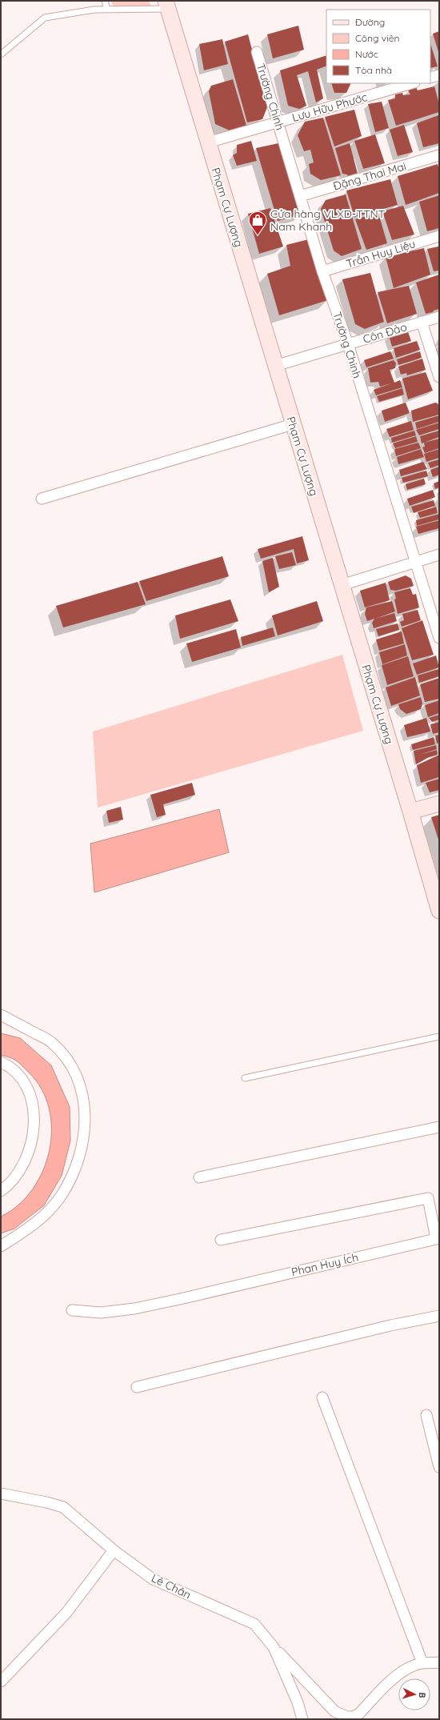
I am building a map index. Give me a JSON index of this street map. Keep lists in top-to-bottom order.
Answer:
{
  "streets": {
    "street": [
      "Trường Chinh",
      "Lưu Hữu Phước",
      "Đặng Thai Mai",
      "Phạm Cự Lượng",
      "Trần Huy Liệu",
      "Côn Đảo",
      "Phan Huy Ích",
      "Lê Chân"
    ]
  },
  "crossings": [
    ["Trường Chinh", "Lưu Hữu Phước"],
    ["Trường Chinh", "Đặng Thai Mai"],
    ["Trường Chinh", "Trần Huy Liệu"],
    ["Trường Chinh", "Côn Đảo"],
    ["Lưu Hữu Phước", "Phạm Cự Lượng"],
    ["Phạm Cự Lượng", "Côn Đảo"]
  ],
  "places": {
    "shop": ["Cửa hàng VLXD-TTNT Nam Khanh"]
  },
  "legend": [
    "Đường",
    "Công viên",
    "Nước",
    "Tòa nhà"
  ],
  "north": "right"
}
